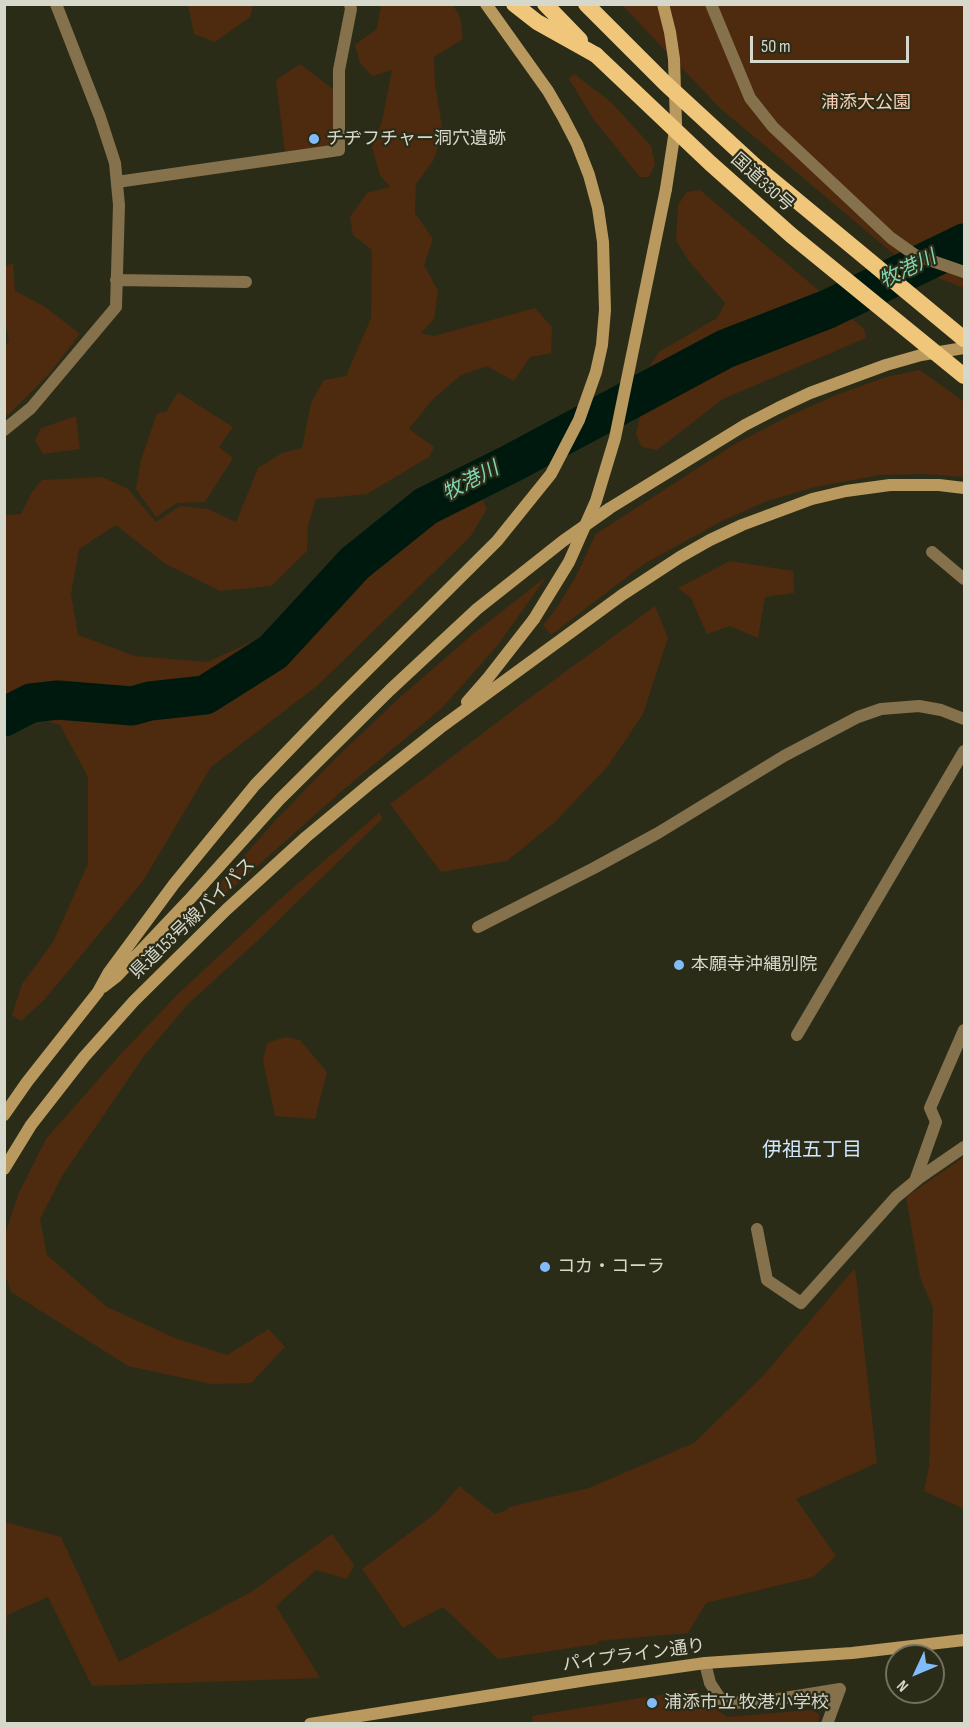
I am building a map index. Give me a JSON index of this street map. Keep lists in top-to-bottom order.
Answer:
{
  "streets": {
    "highway": ["国道330号"],
    "main road": ["県道153号線バイパス", "パイプライン通り"]
  },
  "districts": ["伊祖五丁目"],
  "water": ["牧港川"],
  "parks": ["浦添大公園"],
  "places": [
    "チヂフチャー洞穴遺跡",
    "本願寺沖縄別院",
    "コカ・コーラ",
    "浦添市立 牧港小学校"
  ],
  "scale_bar": "50 m",
  "north": "bottom left"
}
